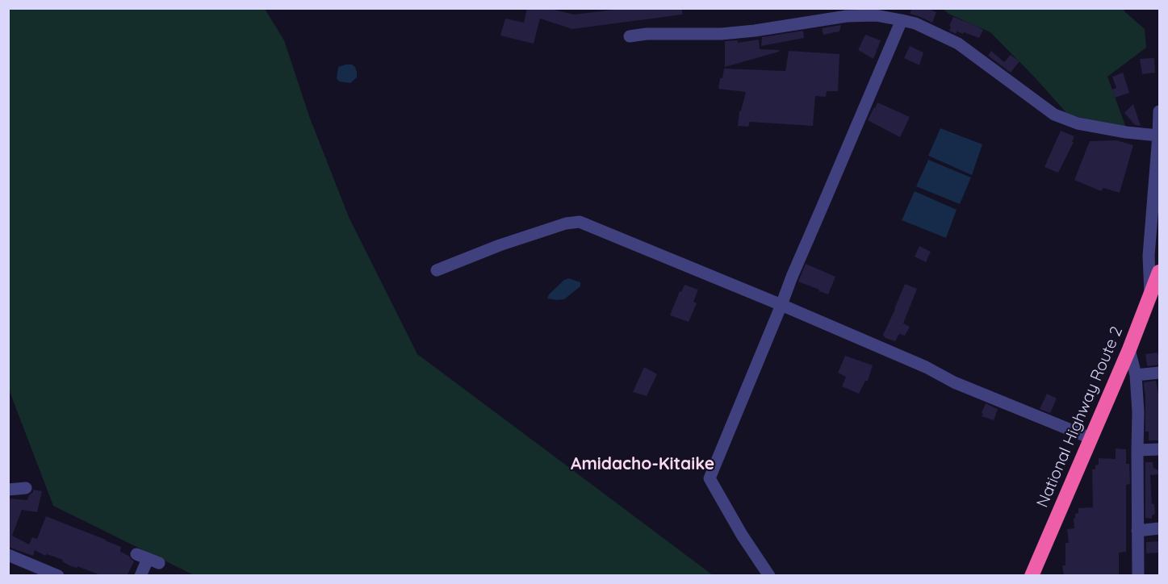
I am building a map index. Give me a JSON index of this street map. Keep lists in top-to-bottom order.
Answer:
{
  "streets": {
    "highway": ["National Highway Route 2"]
  },
  "districts": ["Amidacho-Kitaike"]
}
